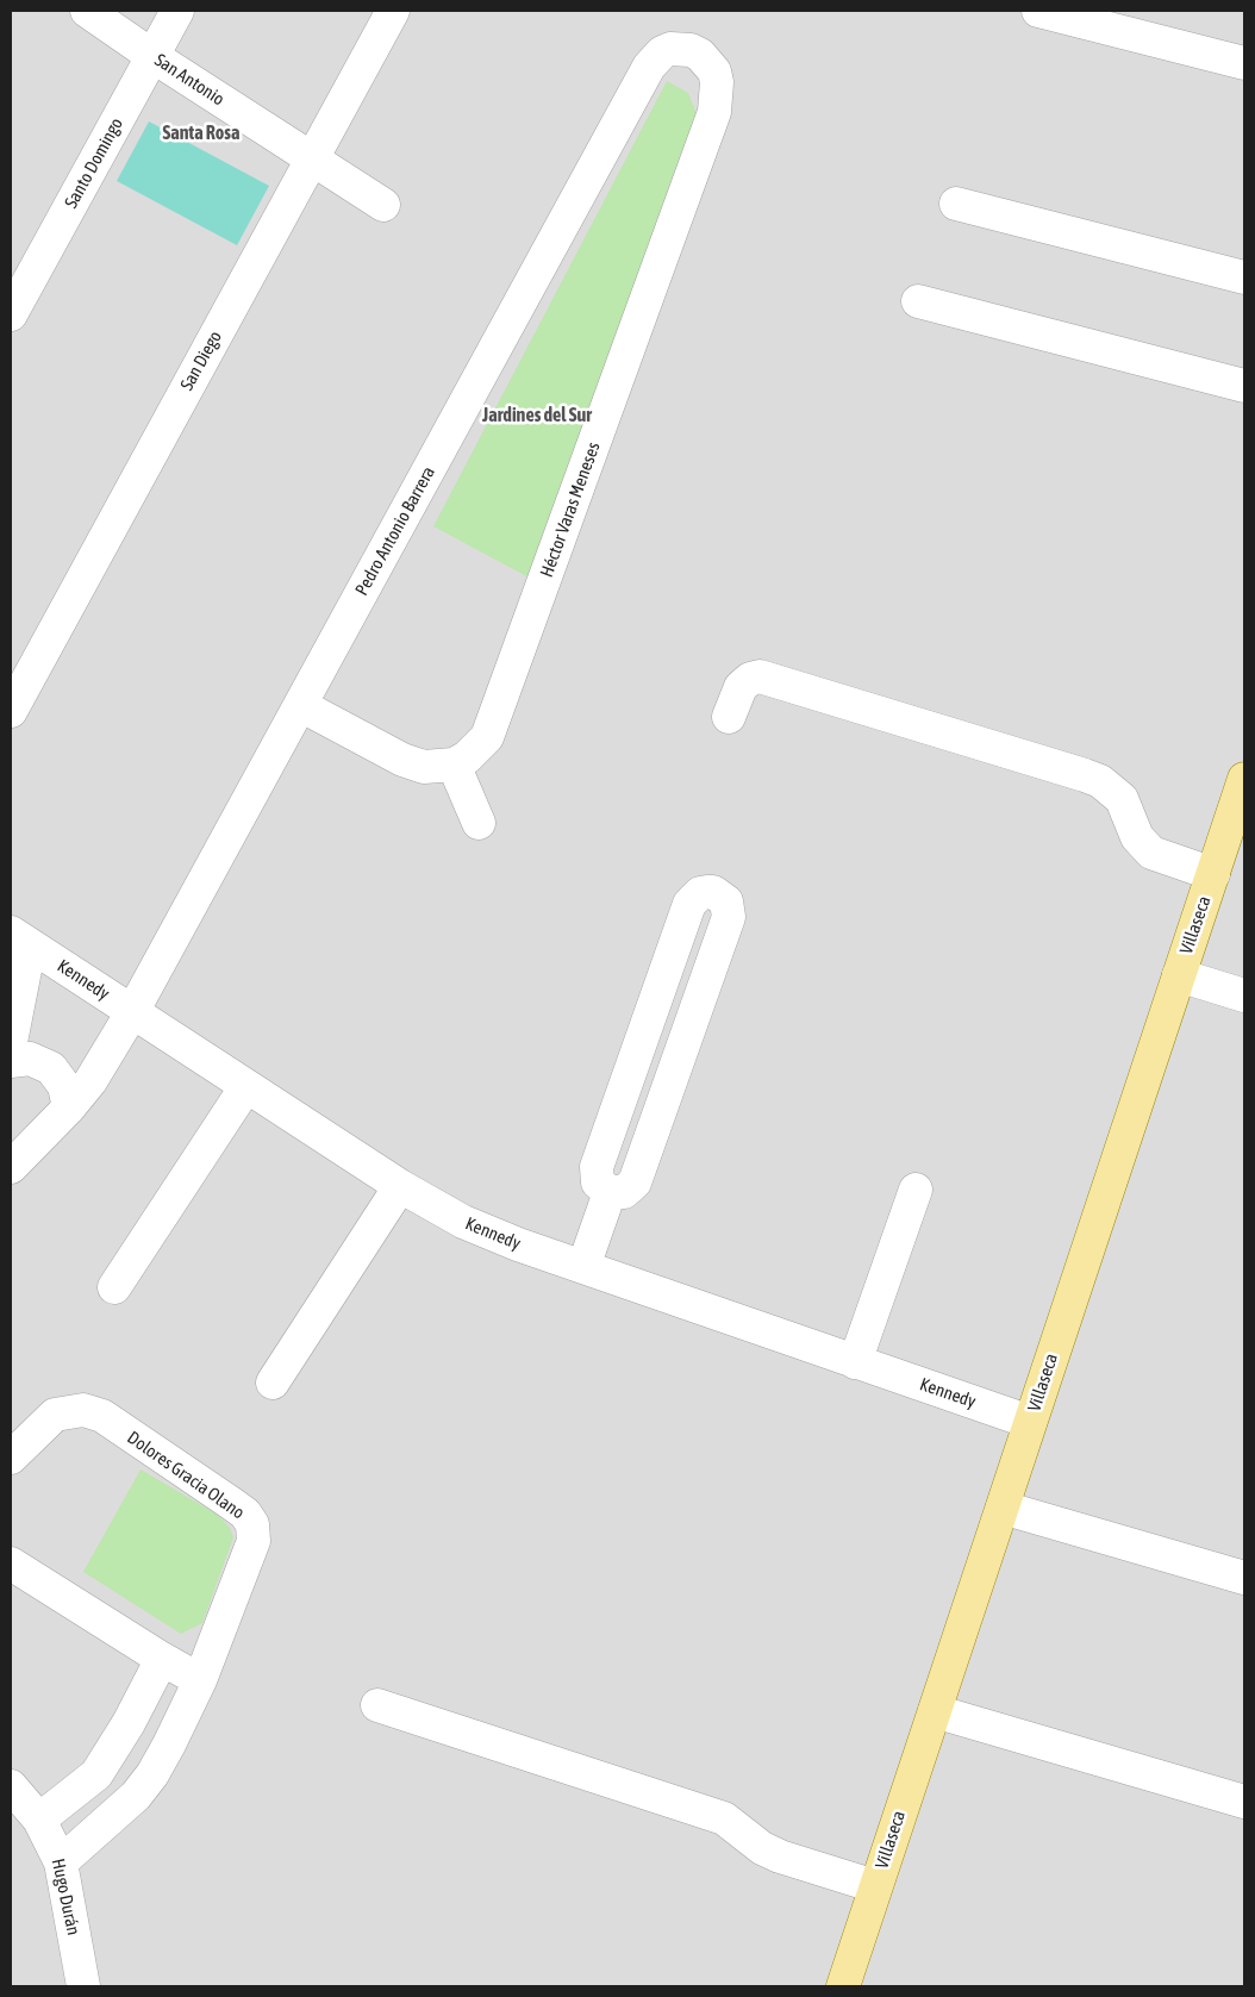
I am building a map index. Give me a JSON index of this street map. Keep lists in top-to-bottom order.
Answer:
{
  "streets": {
    "main road": ["Villaseca"],
    "street": [
      "San Antonio",
      "Santo Domingo",
      "San Diego",
      "Héctor Varas Meneses",
      "Pedro Antonio Barrera",
      "Kennedy",
      "Dolores Gracia Olano",
      "Hugo Durán"
    ]
  },
  "crossings": [
    ["San Antonio", "Santo Domingo"],
    ["San Antonio", "San Diego"],
    ["Héctor Varas Meneses", "Pedro Antonio Barrera"],
    ["Pedro Antonio Barrera", "Kennedy"],
    ["Villaseca", "Kennedy"],
    ["Dolores Gracia Olano", "Hugo Durán"]
  ],
  "districts": ["Santa Rosa", "Jardines del Sur"]
}
